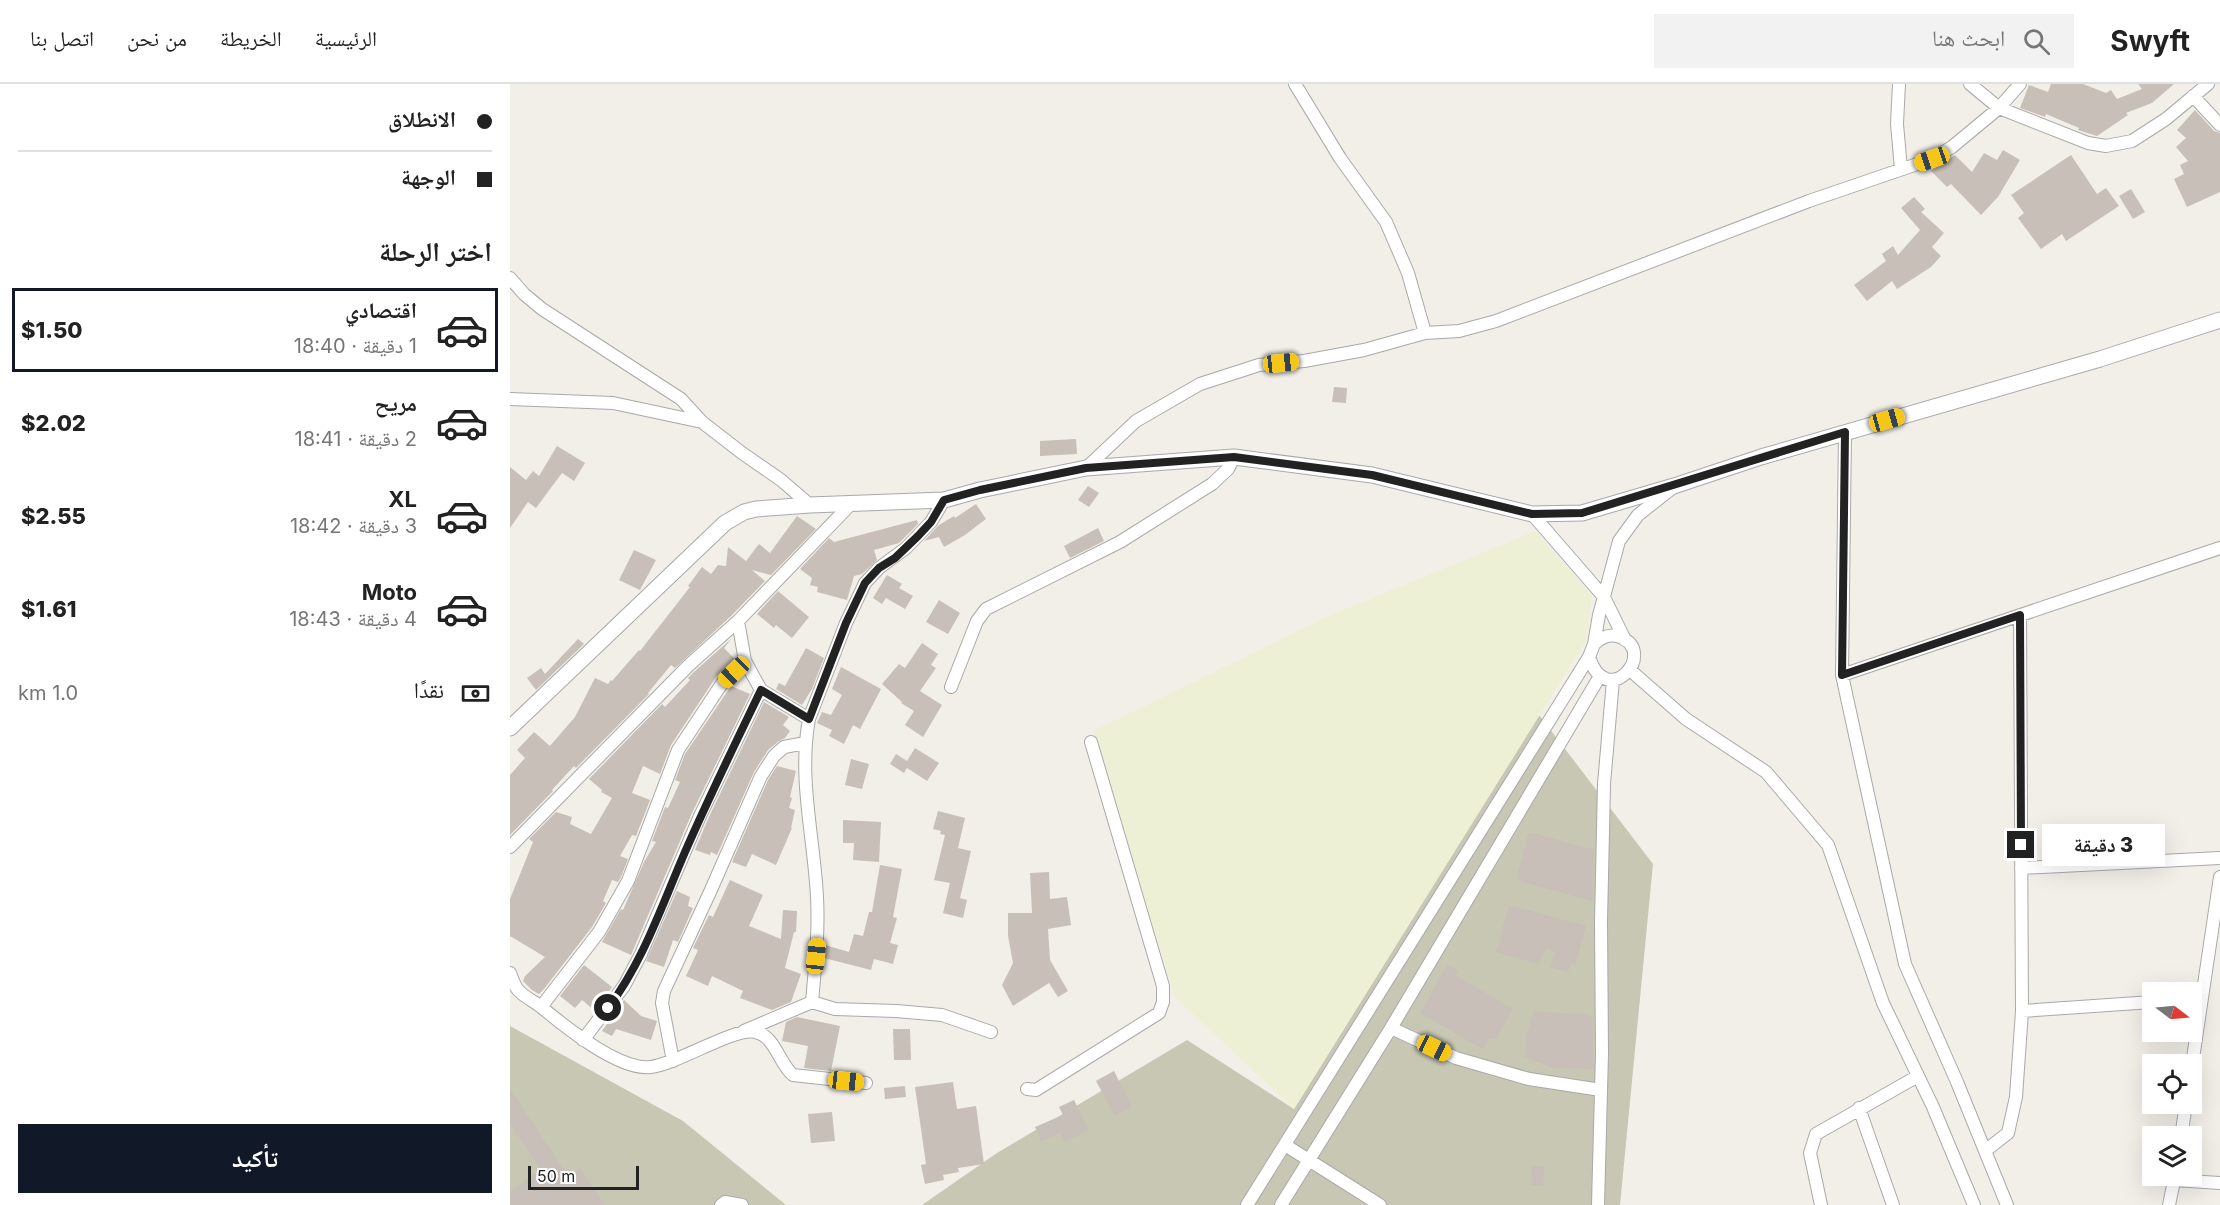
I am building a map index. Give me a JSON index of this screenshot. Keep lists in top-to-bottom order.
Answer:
{
  "scale_bar": "50 m",
  "north": "right",
  "page": {
    "header": "Swyft",
    "search": "ابحث هنا",
    "nav": [
      "الرئيسية",
      "الخريطة",
      "من نحن",
      "اتصل بنا"
    ],
    "banner": ["الانطلاق", "الوجهة"],
    "heading": "اختر الرحلة",
    "list": [
      {
        "name": "اقتصادي",
        "note": "1 دقيقة · 18:40",
        "value": "$1.50"
      },
      {
        "name": "مريح",
        "note": "2 دقيقة · 18:41",
        "value": "$2.02"
      },
      {
        "name": "XL",
        "note": "3 دقيقة · 18:42",
        "value": "$2.55"
      },
      {
        "name": "Moto",
        "note": "4 دقيقة · 18:43",
        "value": "$1.61"
      }
    ],
    "pay": ["نقدًا", "1.0 km"],
    "bubble": "3 دقيقة",
    "buttons": "تأكيد",
    "scale": "50 m"
  }
}
